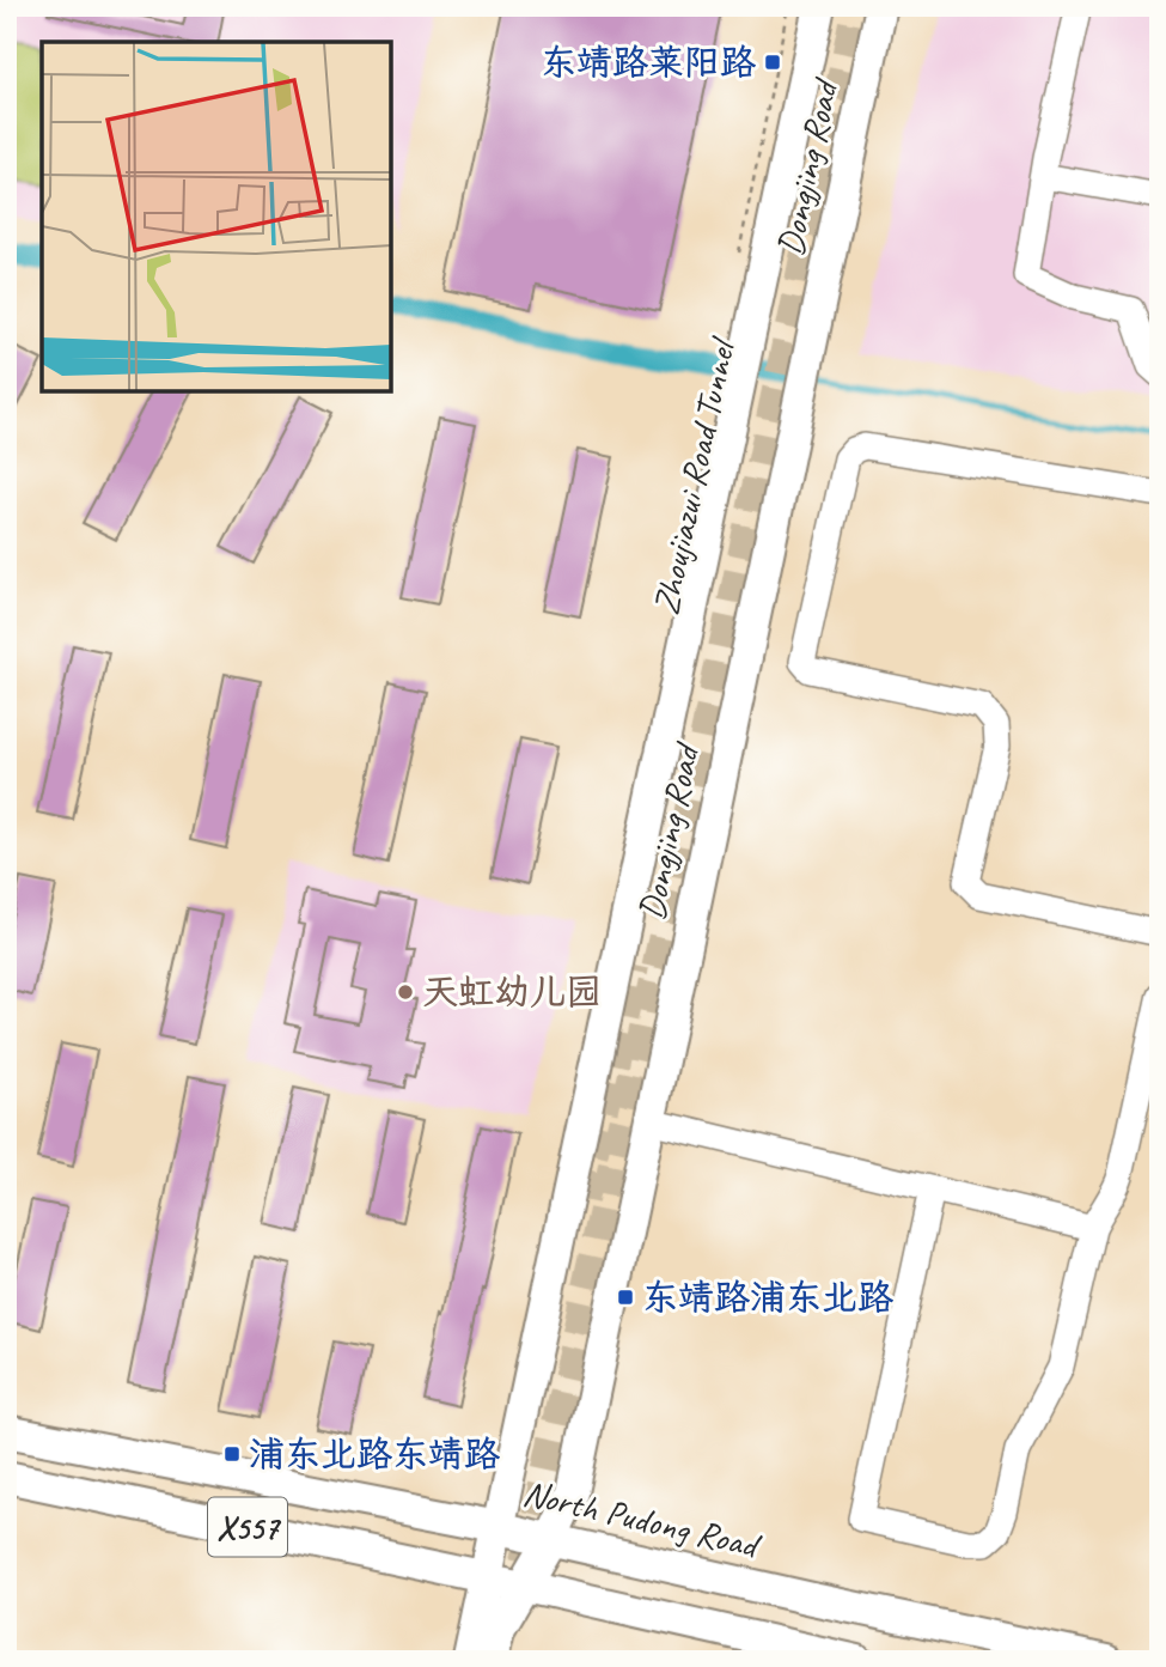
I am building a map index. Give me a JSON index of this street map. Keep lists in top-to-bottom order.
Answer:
{
  "streets": {
    "main road": [
      "Dongjing Road",
      "Zhoujiazui Road Tunnel",
      "North Pudong Road",
      "X557"
    ]
  },
  "crossings": [
    ["Dongjing Road", "Zhoujiazui Road Tunnel"],
    ["Dongjing Road", "North Pudong Road"],
    ["Dongjing Road", "X557"]
  ],
  "places": {
    "transit": ["东靖路莱阳路", "东靖路浦东北路", "浦东北路东靖路"],
    "other": ["天虹幼儿园"]
  }
}
